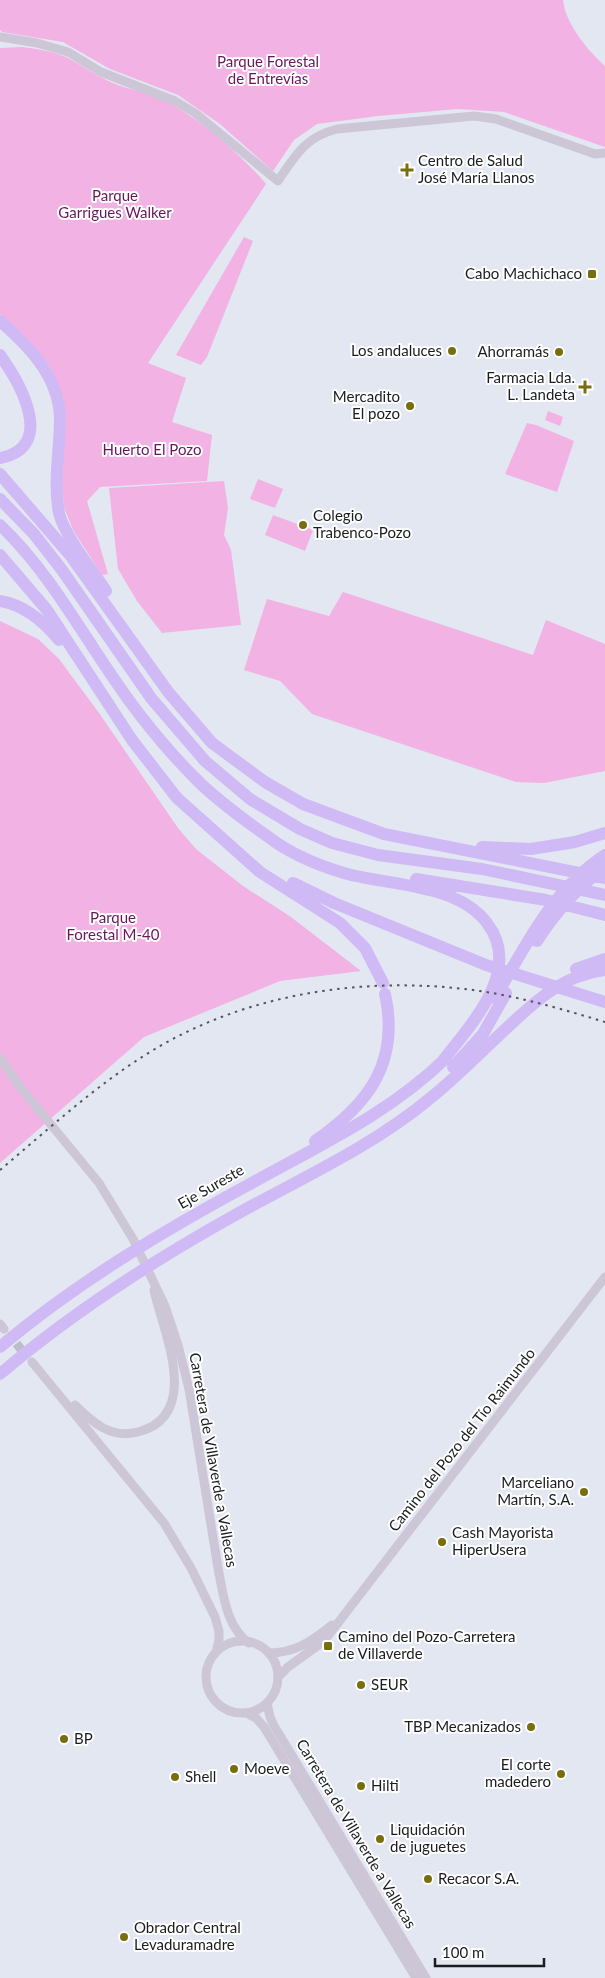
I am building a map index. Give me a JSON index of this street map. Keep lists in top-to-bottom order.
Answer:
{
  "streets": {
    "highway": ["Eje Sureste"],
    "main road": ["Camino del Pozo del Tío Raimundo", "Carretera de Villaverde a Vallecas"]
  },
  "crossings": [
    ["Camino del Pozo del Tío Raimundo", "Carretera de Villaverde a Vallecas"]
  ],
  "parks": [
    "Parque Forestal de Entrevías",
    "Parque Garrigues Walker",
    "Huerto El Pozo",
    "Parque Forestal M-40"
  ],
  "places": {
    "health": ["Centro de Salud José María Llanos", "Farmacia Lda. L. Landeta"],
    "transit": ["Cabo Machichaco", "Camino del Pozo-Carretera de Villaverde"],
    "other": [
      "Los andaluces",
      "Ahorramás",
      "Mercadito El pozo",
      "Colegio Trabenco-Pozo",
      "Marceliano Martín, S.A.",
      "Cash Mayorista HiperUsera",
      "SEUR",
      "TBP Mecanizados",
      "BP",
      "Moeve",
      "El corte madedero",
      "Shell",
      "Hilti",
      "Liquidación de juguetes",
      "Recacor S.A.",
      "Obrador Central Levaduramadre"
    ]
  },
  "scale_bar": "100 m"
}
